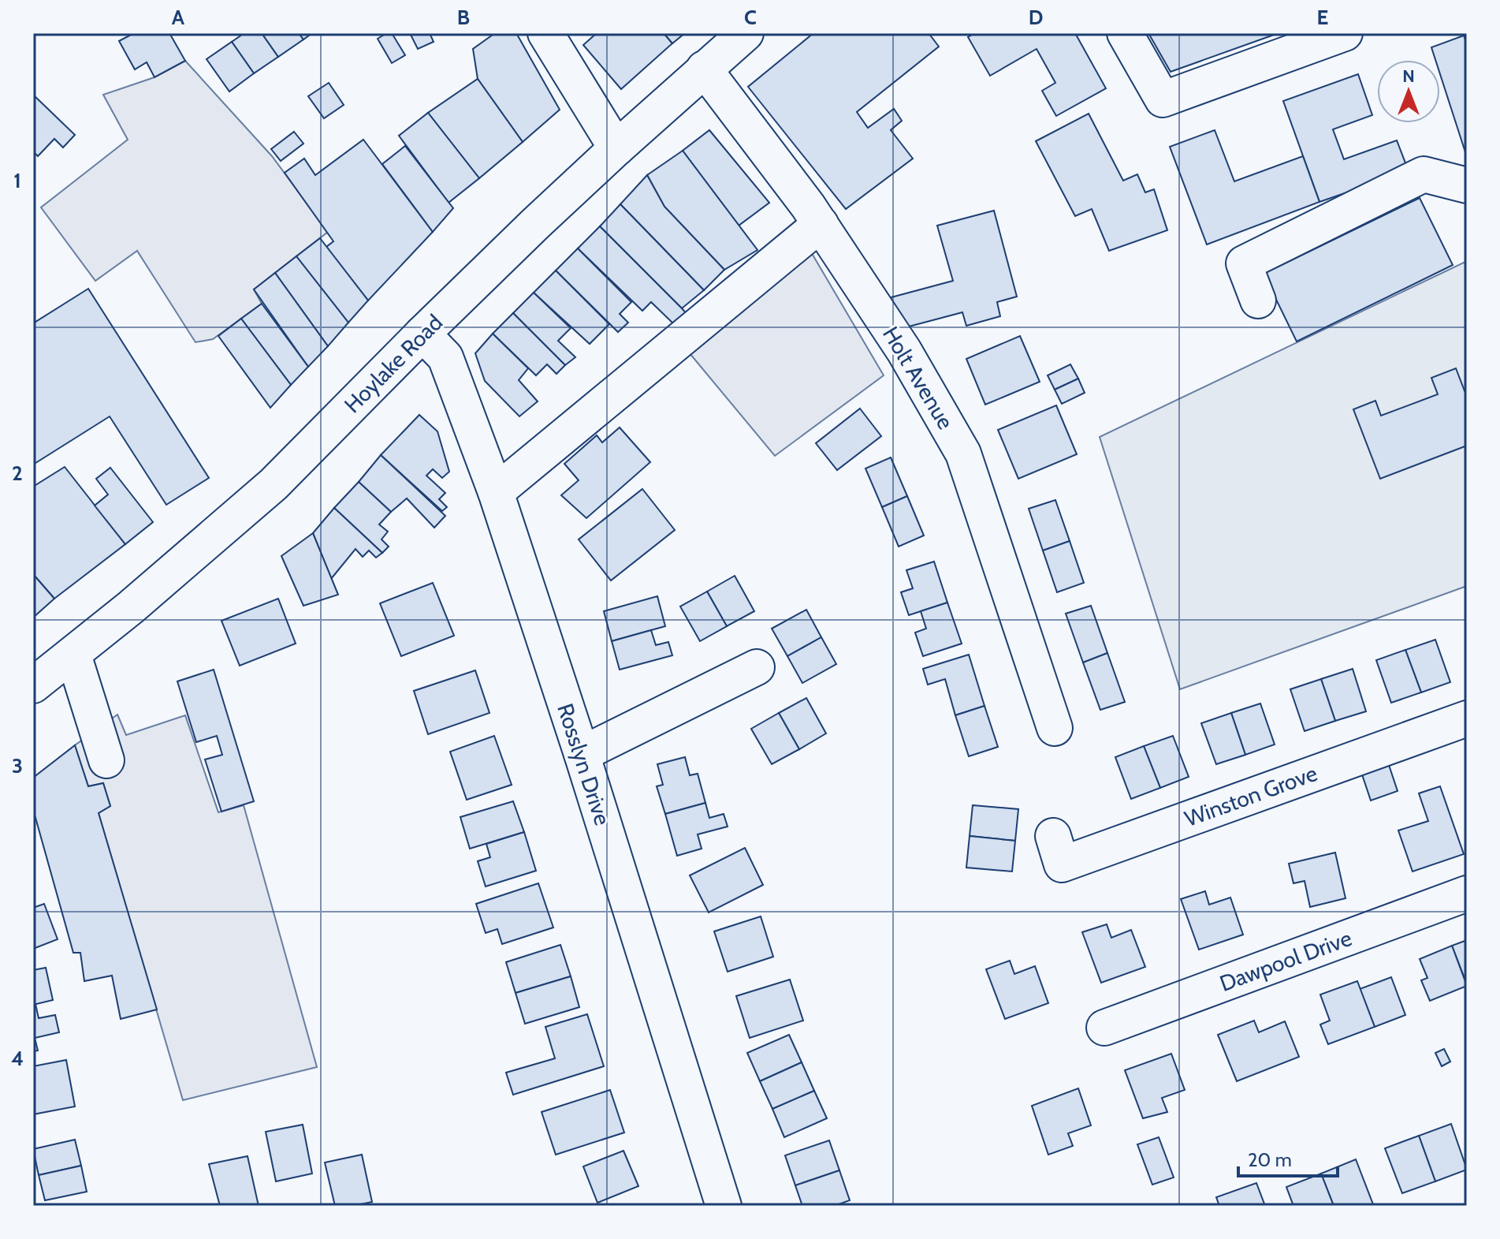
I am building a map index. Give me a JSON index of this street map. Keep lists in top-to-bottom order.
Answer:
{
  "streets": {
    "street": [
      "Hoylake Road",
      "Holt Avenue",
      "Rosslyn Drive",
      "Winston Grove",
      "Dawpool Drive"
    ]
  },
  "crossings": [
    ["Hoylake Road", "Holt Avenue"],
    ["Hoylake Road", "Rosslyn Drive"]
  ],
  "scale_bar": "20 m",
  "north": "top",
  "grid": {
    "columns": [
      "A",
      "B",
      "C",
      "D",
      "E"
    ],
    "rows": [
      "1",
      "2",
      "3",
      "4"
    ]
  }
}
